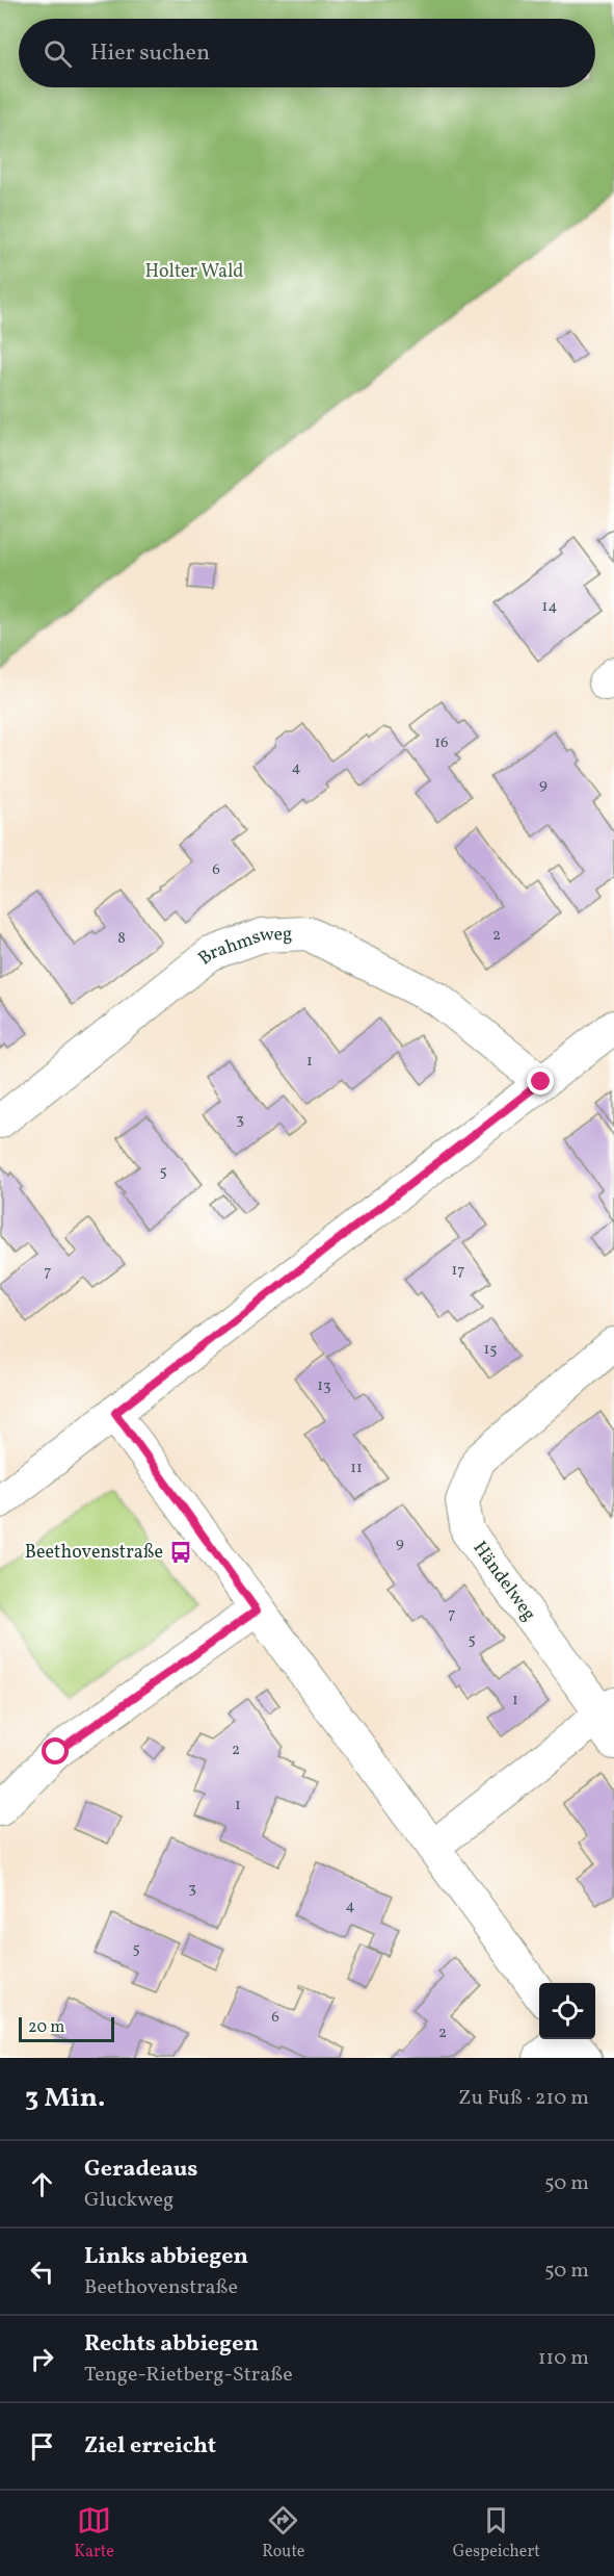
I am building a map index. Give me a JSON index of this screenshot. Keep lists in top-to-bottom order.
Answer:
{
  "streets": {
    "street": ["Brahmsweg", "Händelweg"]
  },
  "parks": ["Holter Wald"],
  "places": {
    "bus stop": ["Beethovenstraße"]
  },
  "house_numbers": [
    "14",
    "16",
    "4",
    "9",
    "6",
    "2",
    "8",
    "1",
    "3",
    "5",
    "17",
    "7",
    "15",
    "13",
    "11",
    "9",
    "7",
    "5",
    "1",
    "2",
    "1",
    "3",
    "4",
    "5",
    "6",
    "2"
  ],
  "scale_bar": "20 m",
  "page": {
    "search": "Hier suchen",
    "scale": "20 m",
    "heading": ["3 Min.", "Zu Fuß · 210 m"],
    "list": [
      ["Geradeaus", "Gluckweg", "50 m"],
      ["Links abbiegen", "Beethovenstraße", "50 m"],
      ["Rechts abbiegen", "Tenge-Rietberg-Straße", "110 m"],
      "Ziel erreicht"
    ],
    "nav": ["Karte", "Route", "Gespeichert"]
  }
}
